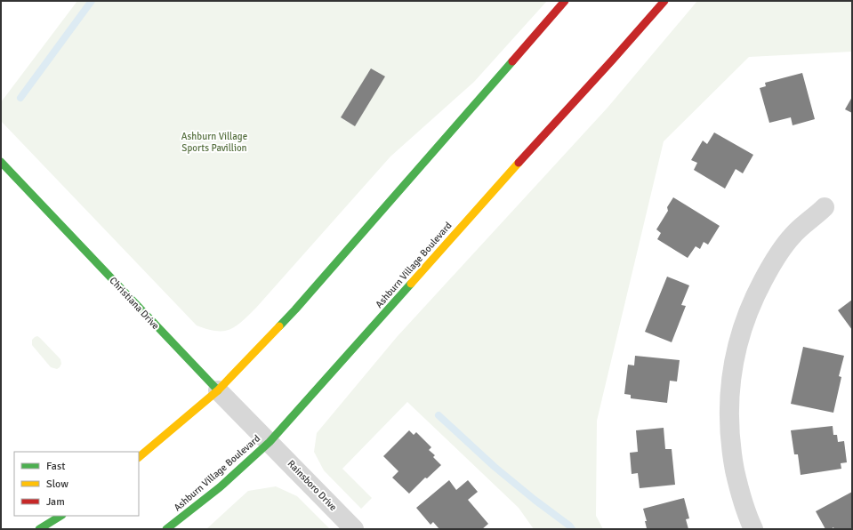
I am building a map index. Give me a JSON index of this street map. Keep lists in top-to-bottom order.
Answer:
{
  "streets": {
    "main road": ["Ashburn Village Boulevard", "Christiana Drive"],
    "street": ["Rainsboro Drive"]
  },
  "crossings": [
    ["Ashburn Village Boulevard", "Christiana Drive"],
    ["Ashburn Village Boulevard", "Rainsboro Drive"],
    ["Christiana Drive", "Rainsboro Drive"]
  ],
  "parks": ["Ashburn Village Sports Pavillion"],
  "legend": ["Fast", "Slow", "Jam"]
}
